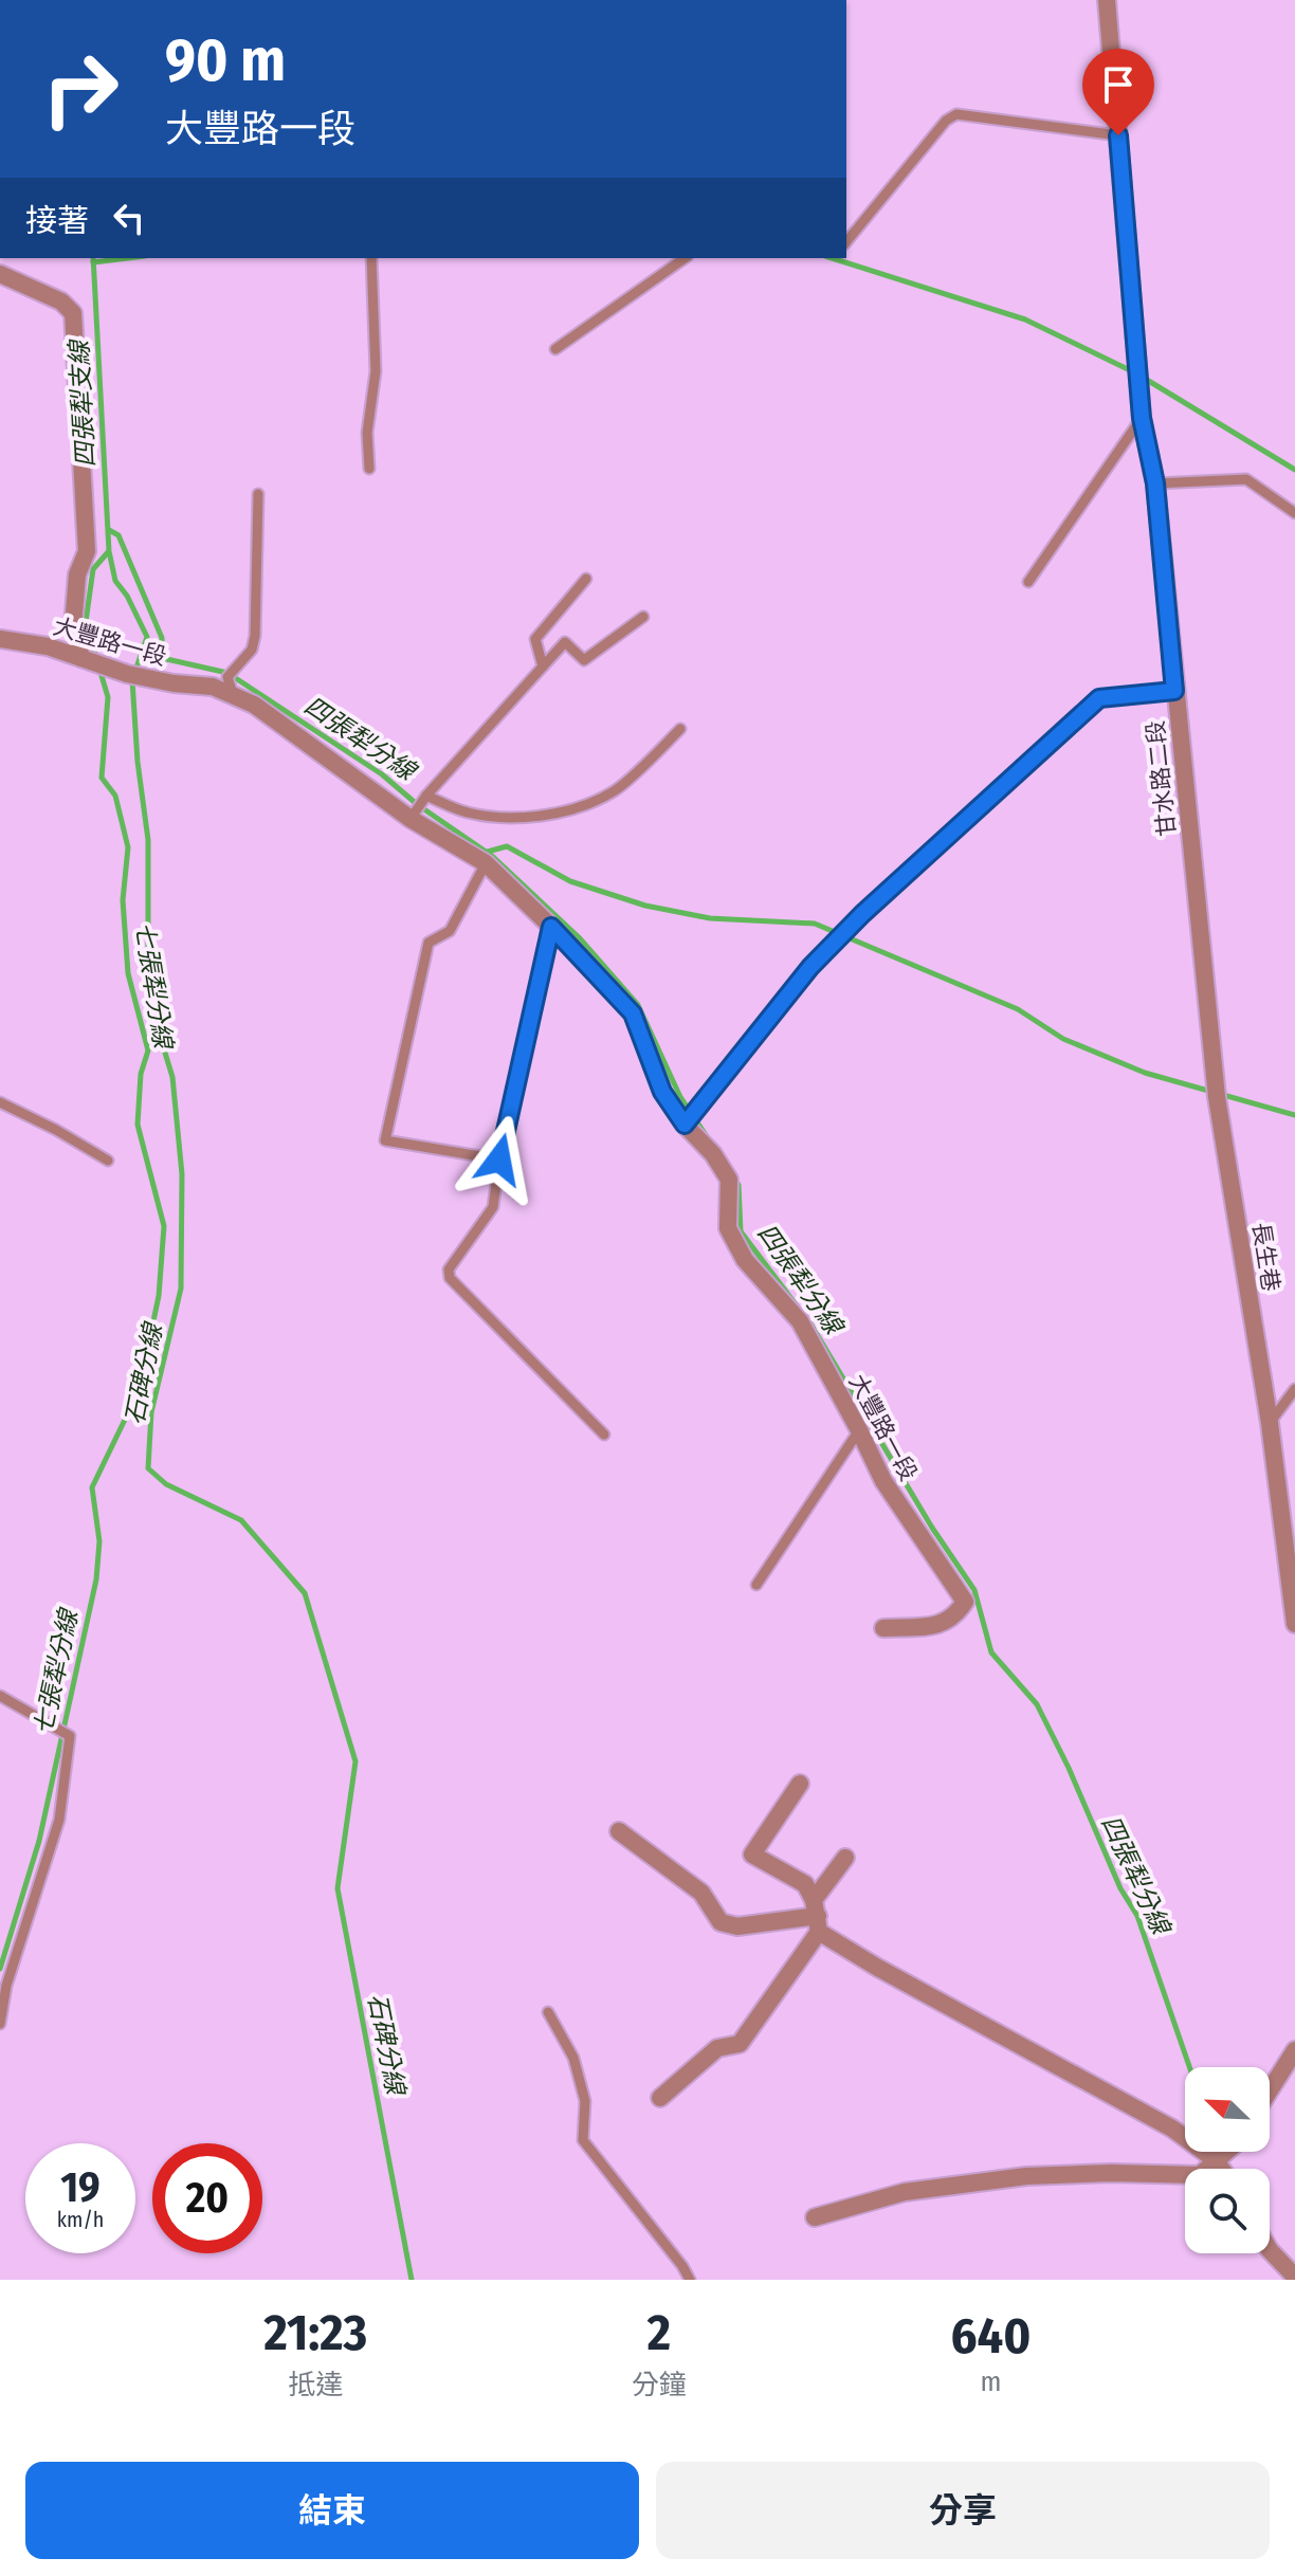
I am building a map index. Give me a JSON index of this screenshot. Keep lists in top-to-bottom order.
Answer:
{
  "streets": {
    "street": ["大豐路一段", "甘水路二段", "長生巷"]
  },
  "crossings": [
    ["甘水路二段", "長生巷"]
  ],
  "water": [
    "四張犁支線",
    "四張犁分線",
    "七張犁分線",
    "石碑分線"
  ],
  "north": "top left",
  "page": {
    "turn": ["90 m", "大豐路一段"],
    "then": "接著",
    "speed": "19 km/h",
    "limit": "20",
    "eta": [
      "21:23",
      "抵達",
      "2",
      "分鐘",
      "640",
      "m"
    ],
    "buttons": ["結束", "分享"]
  }
}
